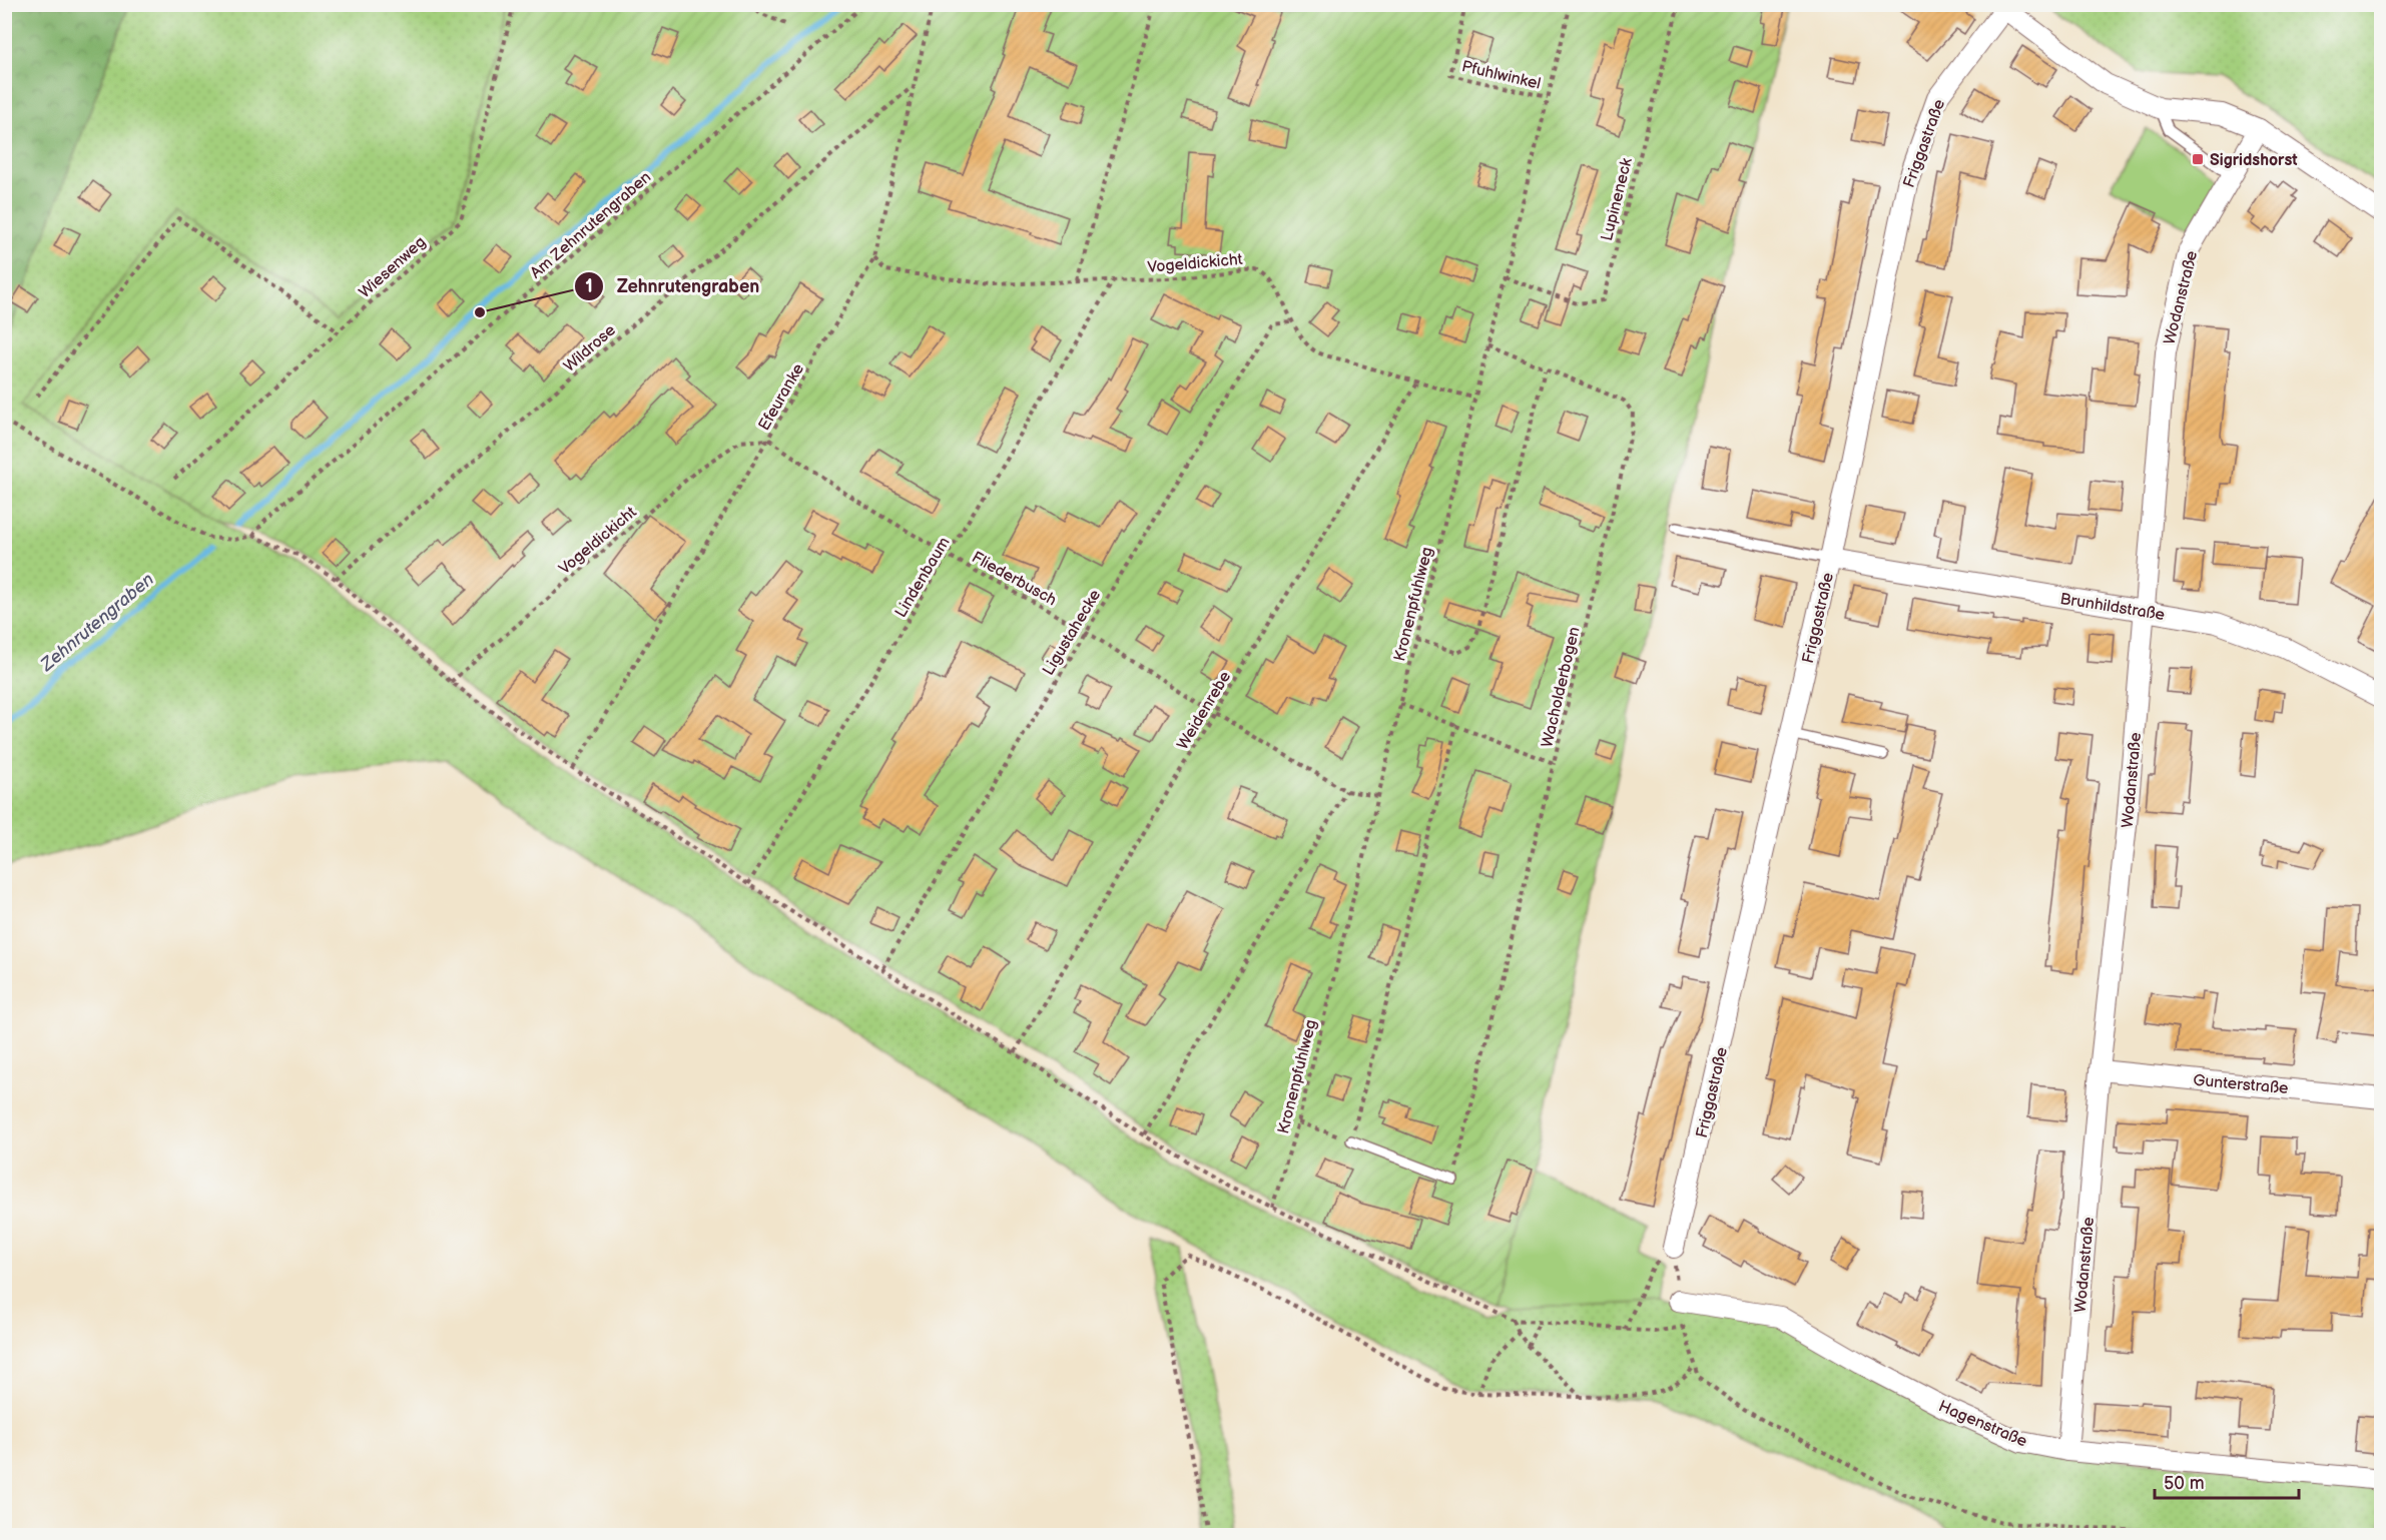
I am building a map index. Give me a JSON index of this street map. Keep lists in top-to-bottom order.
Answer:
{
  "streets": {
    "street": [
      "Friggastraße",
      "Wodanstraße",
      "Brunhildstraße",
      "Gunterstraße",
      "Hagenstraße"
    ],
    "path": [
      "Pfuhlwinkel",
      "Lupineneck",
      "Am Zehnrutengraben",
      "Vogeldickicht",
      "Wiesenweg",
      "Wildrose",
      "Efeuranke",
      "Lindenbaum",
      "Fliederbusch",
      "Kronenpfuhlweg",
      "Ligustahecke",
      "Wacholderbogen",
      "Weidenrebe"
    ]
  },
  "crossings": [
    ["Pfuhlwinkel", "Kronenpfuhlweg"],
    ["Friggastraße", "Brunhildstraße"],
    ["Lupineneck", "Kronenpfuhlweg"],
    ["Vogeldickicht", "Efeuranke"],
    ["Vogeldickicht", "Lindenbaum"],
    ["Vogeldickicht", "Fliederbusch"],
    ["Vogeldickicht", "Kronenpfuhlweg"],
    ["Vogeldickicht", "Ligustahecke"],
    ["Vogeldickicht", "Weidenrebe"],
    ["Wodanstraße", "Brunhildstraße"],
    ["Wodanstraße", "Gunterstraße"],
    ["Wodanstraße", "Hagenstraße"],
    ["Wildrose", "Efeuranke"],
    ["Efeuranke", "Fliederbusch"],
    ["Lindenbaum", "Fliederbusch"],
    ["Fliederbusch", "Kronenpfuhlweg"],
    ["Fliederbusch", "Ligustahecke"],
    ["Fliederbusch", "Weidenrebe"],
    ["Kronenpfuhlweg", "Wacholderbogen"]
  ],
  "water": ["Zehnrutengraben"],
  "places": {
    "transit": ["Sigridshorst"],
    "other": ["Zehnrutengraben"]
  },
  "scale_bar": "50 m"
}
